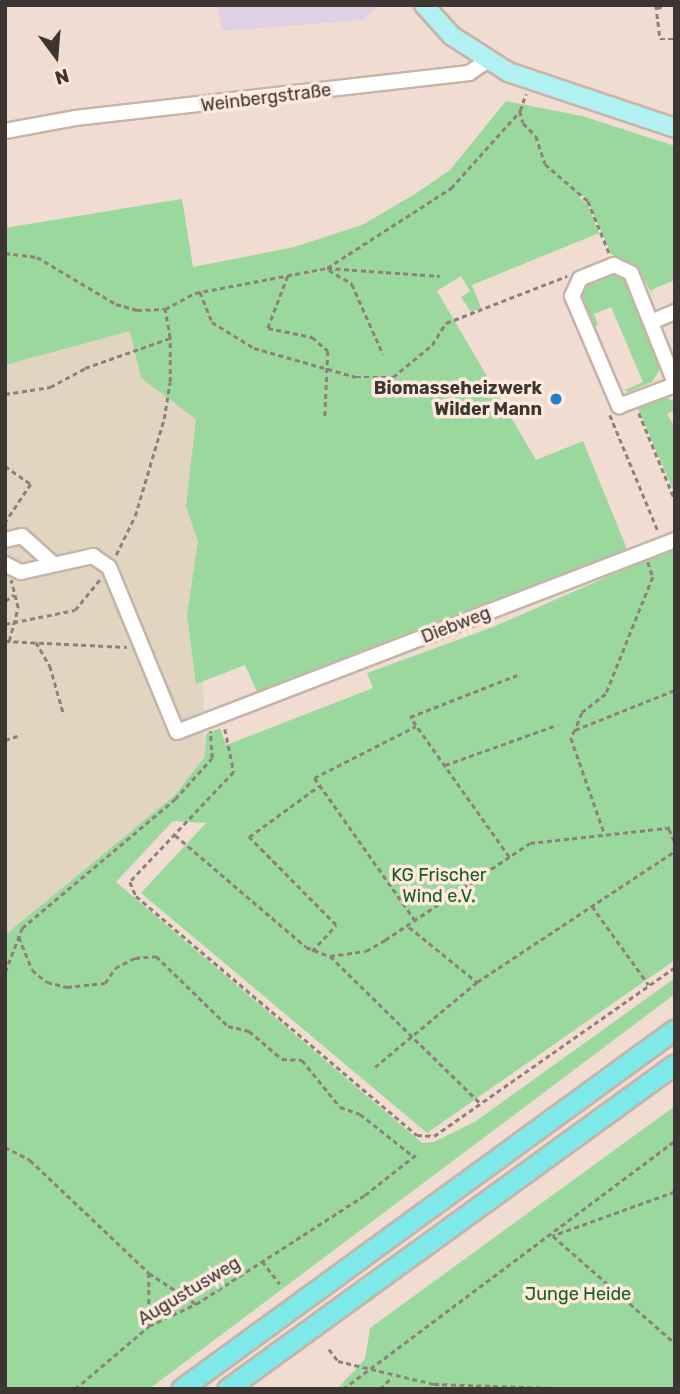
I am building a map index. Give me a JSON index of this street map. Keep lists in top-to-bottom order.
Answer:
{
  "streets": {
    "street": ["Weinbergstraße", "Diebweg"],
    "path": ["Augustusweg"]
  },
  "parks": ["KG Frischer Wind e.V.", "Junge Heide"],
  "places": ["Biomasseheizwerk Wilder Mann"],
  "north": "bottom"
}
